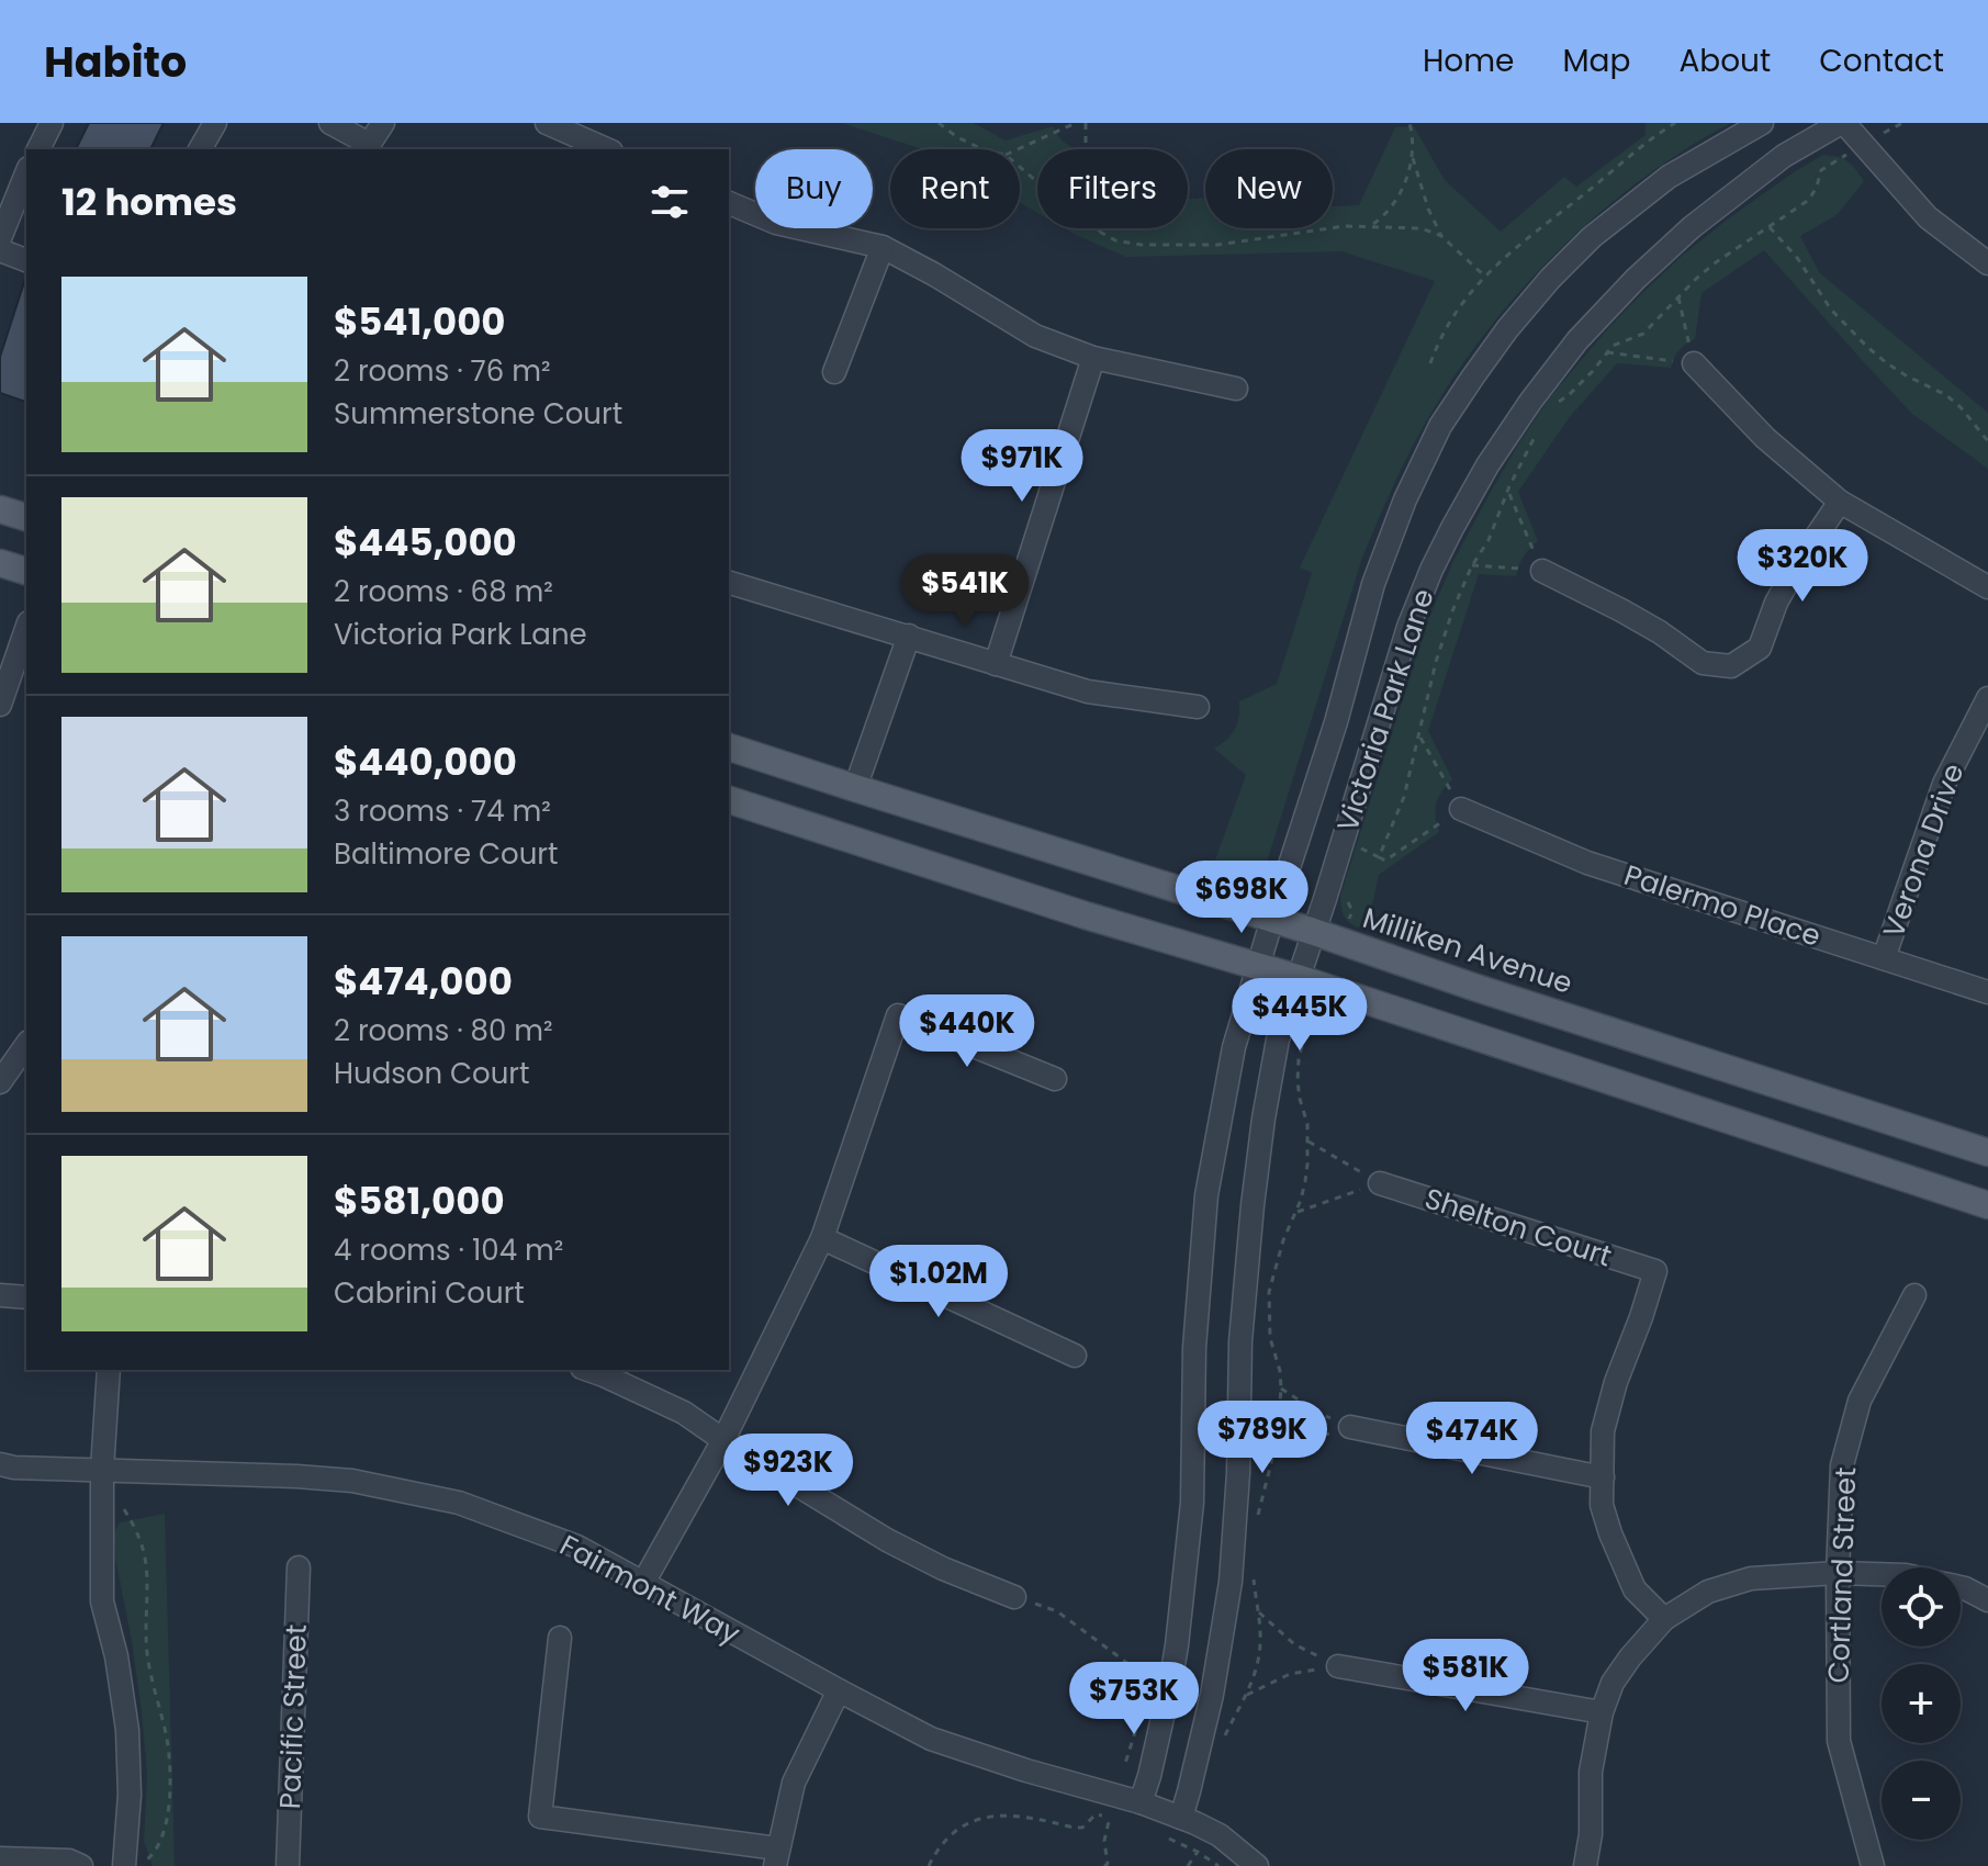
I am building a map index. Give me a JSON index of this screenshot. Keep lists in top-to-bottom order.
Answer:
{
  "streets": {
    "main road": ["Milliken Avenue"],
    "street": [
      "Victoria Park Lane",
      "Verona Drive",
      "Palermo Place",
      "Shelton Court",
      "Cortland Street",
      "Fairmont Way",
      "Pacific Street"
    ]
  },
  "crossings": [
    ["Victoria Park Lane", "Milliken Avenue"],
    ["Victoria Park Lane", "Fairmont Way"],
    ["Verona Drive", "Palermo Place"]
  ],
  "page": {
    "header": "Habito",
    "nav": [
      "Home",
      "Map",
      "About",
      "Contact"
    ],
    "chip": [
      "Buy",
      "Rent",
      "Filters",
      "New"
    ],
    "heading": "12 homes",
    "list": [
      {
        "name": "$541,000",
        "note": "2 rooms · 76 m² · Summerstone Court"
      },
      {
        "name": "$445,000",
        "note": "2 rooms · 68 m² · Victoria Park Lane"
      },
      {
        "name": "$440,000",
        "note": "3 rooms · 74 m² · Baltimore Court"
      },
      {
        "name": "$474,000",
        "note": "2 rooms · 80 m² · Hudson Court"
      },
      {
        "name": "$581,000",
        "note": "4 rooms · 104 m² · Cabrini Court"
      }
    ],
    "price": [
      "$971K",
      "$320K",
      "$541K",
      "$698K",
      "$445K",
      "$440K",
      "$1.02M",
      "$789K",
      "$474K",
      "$923K",
      "$581K",
      "$753K"
    ],
    "map_buttons": ["+", "−"]
  }
}
